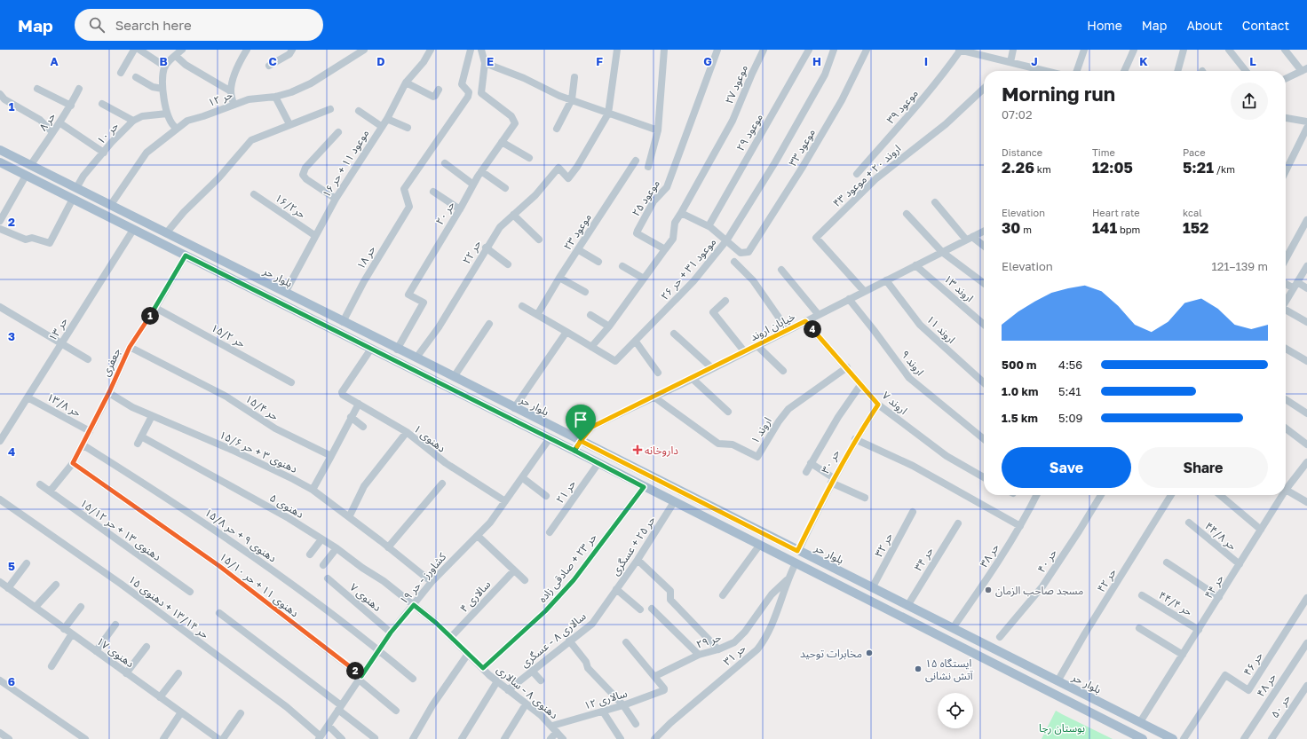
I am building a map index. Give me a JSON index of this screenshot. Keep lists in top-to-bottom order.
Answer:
{
  "streets": {
    "main road": ["بلوار حر"],
    "street": [
      "موعود ۲۷",
      "حر ۱۲",
      "موعود ۳۹",
      "حر ۸",
      "موعود ۲۹",
      "حر ۱۰",
      "موعود ۳۳",
      "موعود ۱۱ + حر ۱۶",
      "اروند ۲۰ + موعود ۴۳",
      "موعود ۲۵",
      "حر۱۶/۲",
      "حر ۲۰",
      "موعود ۲۳",
      "حر ۲۲",
      "حر ۱۸",
      "موعود ۳۱ + حر ۲۶",
      "اروند ۱۳",
      "خیابان اروند",
      "حر ۱۳",
      "اروند ۱۱",
      "حر ۱۵/۲",
      "جعفری",
      "اروند ۹",
      "اروند ۷",
      "حر ۱۳/۸",
      "حر ۱۵/۴",
      "اروند ۱",
      "دهنوی ۱",
      "دهنوی ۳ + حر ۱۵/۶",
      "حر ۳۰",
      "حر ۲۱",
      "دهنوی ۵",
      "دهنوی ۱۳ + حر ۱۵/۱۲",
      "دهنوی ۹ + حر ۱۵/۸",
      "حر ۴۴/۸",
      "حر ۳۲",
      "حر ۲۵ + عسگری",
      "حر ۳۸",
      "حر ۳۴",
      "حر ۴۰",
      "حر ۲۳ + صادقی زاده",
      "کشاورز - حر ۱۹",
      "حر ۴۲",
      "دهنوی ۱۱ + حر ۱۵/۱۰",
      "حر ۴۴",
      "سالاری ۴",
      "دهنوی ۷",
      "حر ۴۴/۴",
      "حر ۱۳/۱۴ + دهنوی ۱۵",
      "سالاری ۸ - عسگری",
      "حر ۲۹",
      "دهنوی ۱۷",
      "حر ۳۱",
      "حر ۴۶",
      "حر ۴۸",
      "دهنوی ۸ - سالاری",
      "سالاری ۱۲",
      "حر ۵۰"
    ]
  },
  "crossings": [
    ["حر ۱۲", "بلوار حر"],
    ["حر ۸", "بلوار حر"],
    ["حر ۱۰", "بلوار حر"],
    ["موعود ۳۳", "موعود ۳۱ + حر ۲۶"],
    ["موعود ۱۱ + حر ۱۶", "حر۱۶/۲"],
    ["موعود ۱۱ + حر ۱۶", "بلوار حر"],
    ["اروند ۲۰ + موعود ۴۳", "خیابان اروند"],
    ["حر ۲۰", "بلوار حر"],
    ["موعود ۲۳", "موعود ۳۱ + حر ۲۶"],
    ["حر ۲۲", "بلوار حر"],
    ["حر ۱۸", "بلوار حر"],
    ["بلوار حر", "خیابان اروند"],
    ["بلوار حر", "حر ۳۰"],
    ["بلوار حر", "حر ۳۲"],
    ["بلوار حر", "حر ۳۸"],
    ["بلوار حر", "حر ۳۴"],
    ["بلوار حر", "حر ۴۲"],
    ["بلوار حر", "حر ۴۴"],
    ["اروند ۱۳", "خیابان اروند"],
    ["خیابان اروند", "اروند ۱۱"],
    ["خیابان اروند", "اروند ۹"],
    ["خیابان اروند", "اروند ۷"],
    ["خیابان اروند", "اروند ۱"],
    ["حر ۱۳", "حر ۱۳/۸"],
    ["حر ۱۵/۲", "جعفری"],
    ["جعفری", "حر ۱۳/۸"],
    ["جعفری", "حر ۱۵/۴"],
    ["جعفری", "دهنوی ۳ + حر ۱۵/۶"],
    ["جعفری", "دهنوی ۱۳ + حر ۱۵/۱۲"],
    ["جعفری", "دهنوی ۹ + حر ۱۵/۸"],
    ["جعفری", "دهنوی ۱۱ + حر ۱۵/۱۰"],
    ["اروند ۷", "اروند ۱"],
    ["اروند ۷", "حر ۳۰"],
    ["دهنوی ۱", "کشاورز - حر ۱۹"],
    ["دهنوی ۳ + حر ۱۵/۶", "کشاورز - حر ۱۹"],
    ["دهنوی ۵", "کشاورز - حر ۱۹"],
    ["دهنوی ۵", "دهنوی ۸ - سالاری"],
    ["دهنوی ۹ + حر ۱۵/۸", "کشاورز - حر ۱۹"],
    ["حر ۴۴/۸", "حر ۴۴"],
    ["حر ۲۵ + عسگری", "سالاری ۸ - عسگری"],
    ["حر ۲۳ + صادقی زاده", "دهنوی ۸ - سالاری"],
    ["کشاورز - حر ۱۹", "دهنوی ۱۱ + حر ۱۵/۱۰"],
    ["کشاورز - حر ۱۹", "دهنوی ۷"],
    ["کشاورز - حر ۱۹", "حر ۱۳/۱۴ + دهنوی ۱۵"],
    ["کشاورز - حر ۱۹", "دهنوی ۸ - سالاری"],
    ["حر ۴۴", "حر ۴۴/۴"],
    ["سالاری ۴", "دهنوی ۸ - سالاری"],
    ["سالاری ۸ - عسگری", "دهنوی ۸ - سالاری"],
    ["حر ۲۹", "حر ۳۱"],
    ["حر ۲۹", "سالاری ۱۲"],
    ["دهنوی ۸ - سالاری", "سالاری ۱۲"]
  ],
  "parks": ["بوستان رجا"],
  "places": {
    "health": ["داروخانه"],
    "other": ["مسجد صاحب الزمان", "مخابرات توحید", "ایستگاه ۱۵ آتش نشانی"]
  },
  "page": {
    "header": "Map",
    "search": "Search here",
    "nav": [
      "Home",
      "Map",
      "About",
      "Contact"
    ],
    "heading": ["Morning run", "07:02"],
    "stats": [
      ["Distance", "2.26 km"],
      ["Time", "12:05"],
      ["Pace", "5:21 /km"],
      ["Elevation", "30 m"],
      ["Heart rate", "141 bpm"],
      ["kcal", "152"]
    ],
    "chart": ["Elevation", "121–139 m"],
    "pins": ["1", "4", "2"],
    "list": [
      {
        "name": "500 m",
        "note": "4:56"
      },
      {
        "name": "1.0 km",
        "note": "5:41"
      },
      {
        "name": "1.5 km",
        "note": "5:09"
      }
    ],
    "buttons": ["Save", "Share"]
  },
  "grid": {
    "columns": [
      "A",
      "B",
      "C",
      "D",
      "E",
      "F",
      "G",
      "H",
      "I",
      "J",
      "K",
      "L"
    ],
    "rows": [
      "1",
      "2",
      "3",
      "4",
      "5",
      "6"
    ]
  }
}
